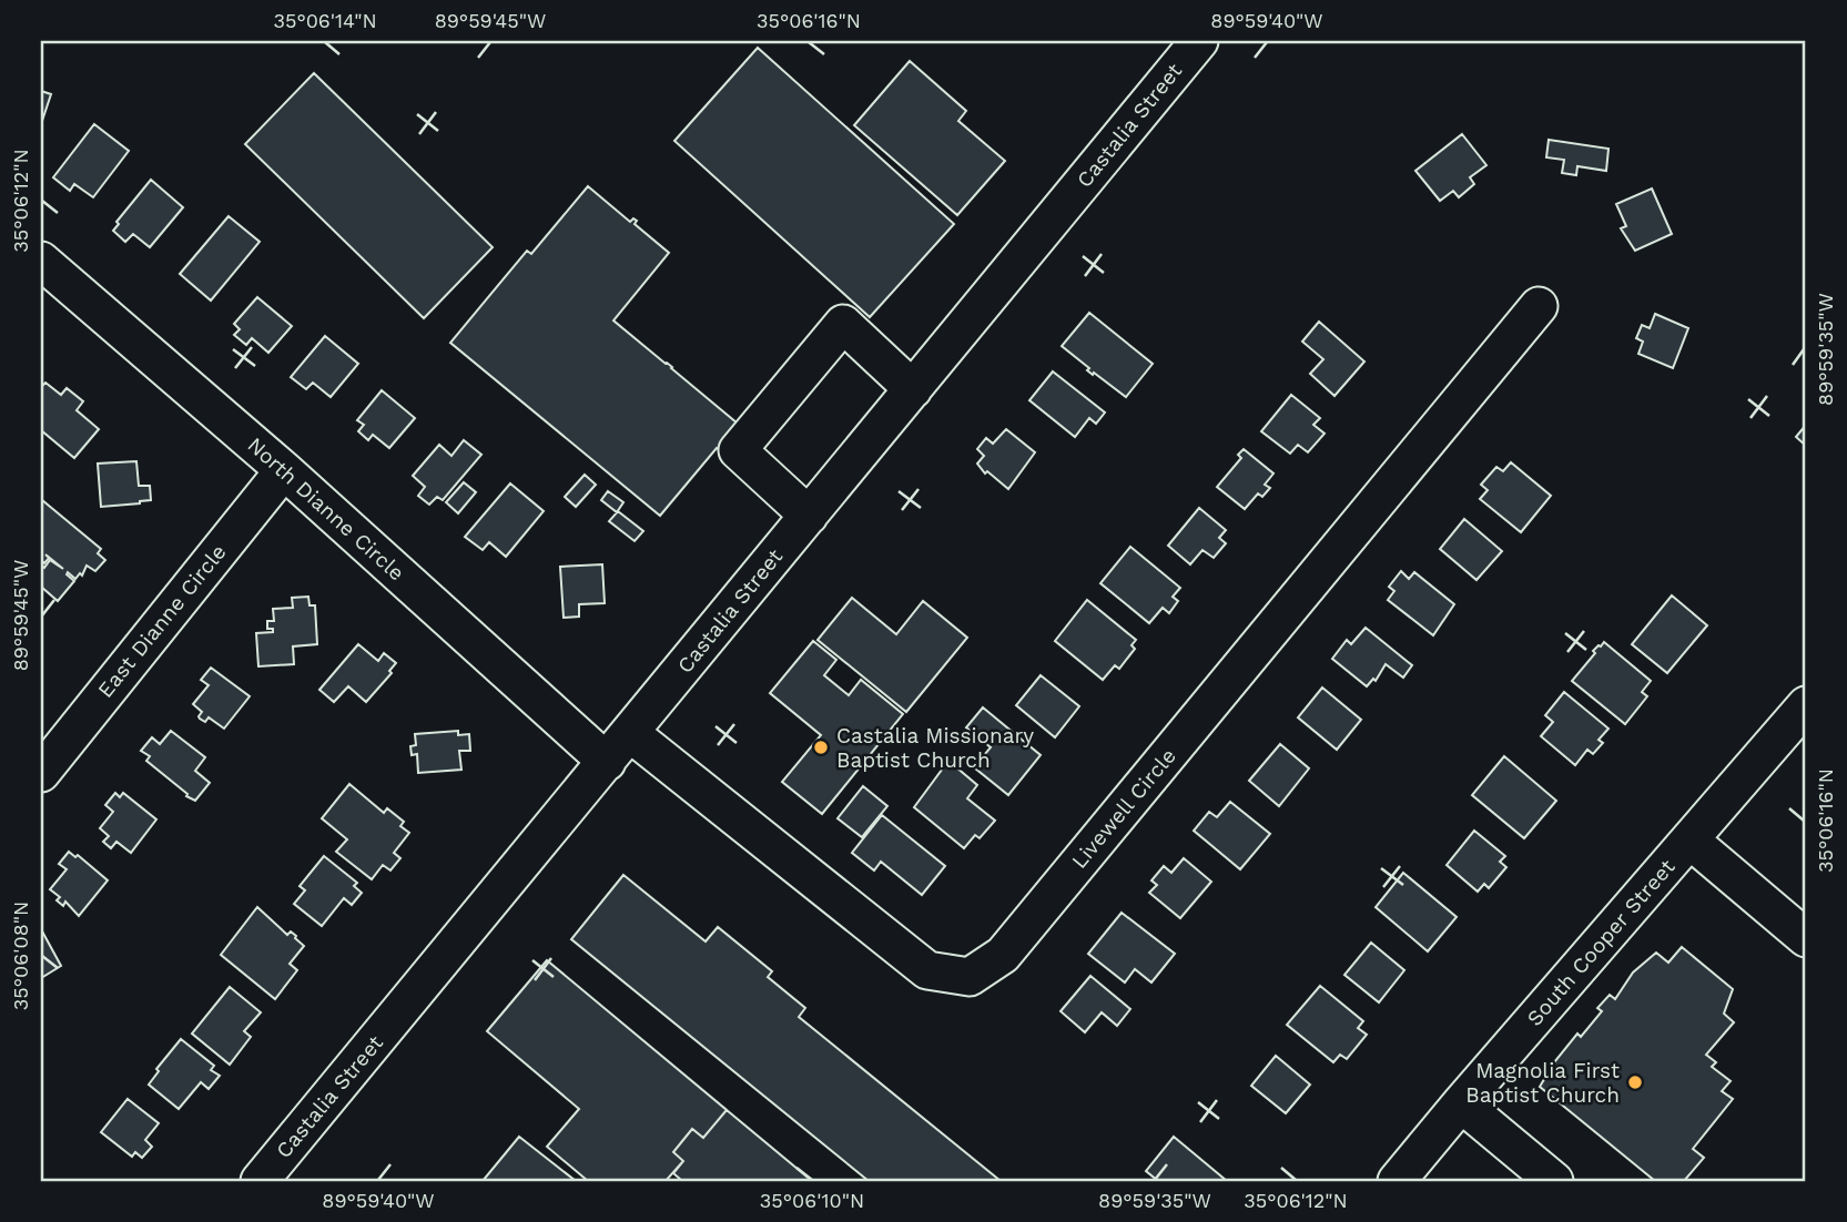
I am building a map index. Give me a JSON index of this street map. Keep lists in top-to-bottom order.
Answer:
{
  "streets": {
    "street": [
      "Castalia Street",
      "North Dianne Circle",
      "East Dianne Circle",
      "Livewell Circle",
      "South Cooper Street"
    ]
  },
  "crossings": [
    ["Castalia Street", "North Dianne Circle"],
    ["Castalia Street", "Livewell Circle"],
    ["North Dianne Circle", "East Dianne Circle"]
  ],
  "places": ["Castalia Missionary Baptist Church", "Magnolia First Baptist Church"],
  "coordinates": [
    "35°06'14\"N",
    "89°59'45\"W",
    "35°06'16\"N",
    "89°59'40\"W",
    "35°06'12\"N",
    "89°59'35\"W",
    "35°06'08\"N",
    "35°06'10\"N"
  ]
}
